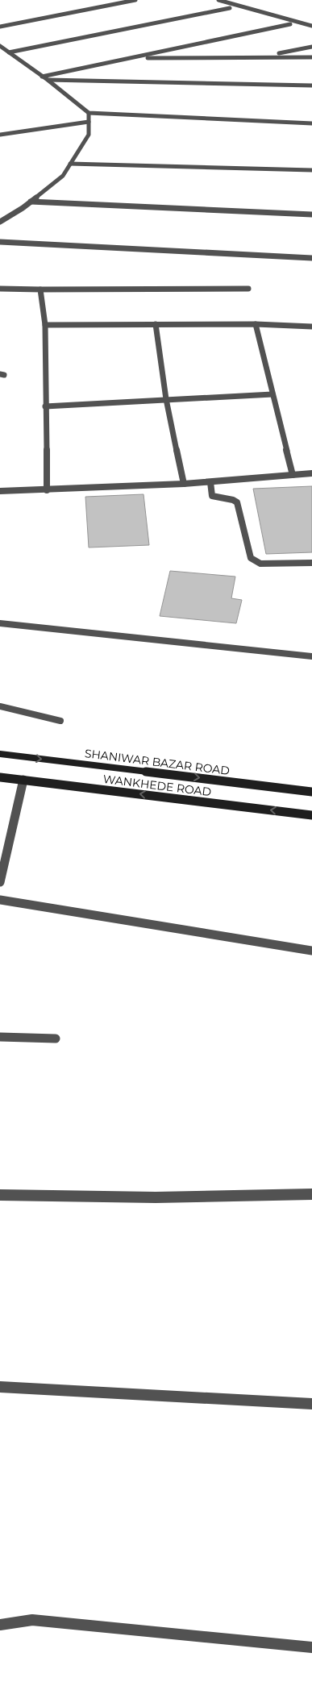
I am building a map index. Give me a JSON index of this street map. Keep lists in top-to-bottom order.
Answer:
{
  "streets": {
    "main road": ["SHANIWAR BAZAR ROAD", "WANKHEDE ROAD"]
  },
  "one_way": ["SHANIWAR BAZAR ROAD", "WANKHEDE ROAD"]
}
